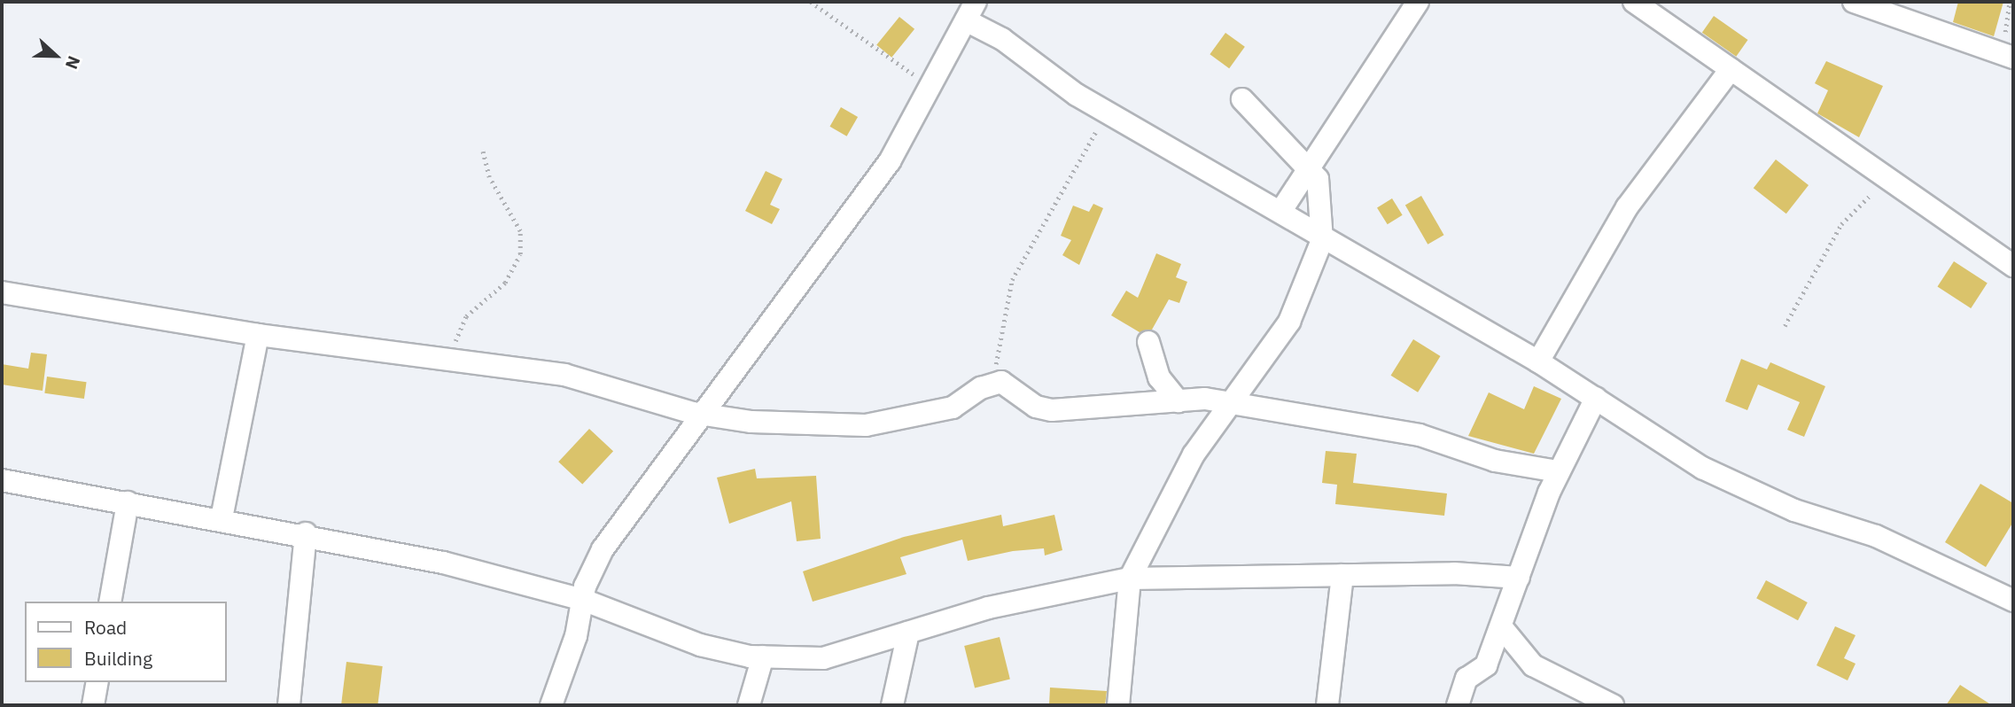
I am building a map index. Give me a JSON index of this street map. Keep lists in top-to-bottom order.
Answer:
{
  "legend": ["Road", "Building"],
  "north": "right"
}
